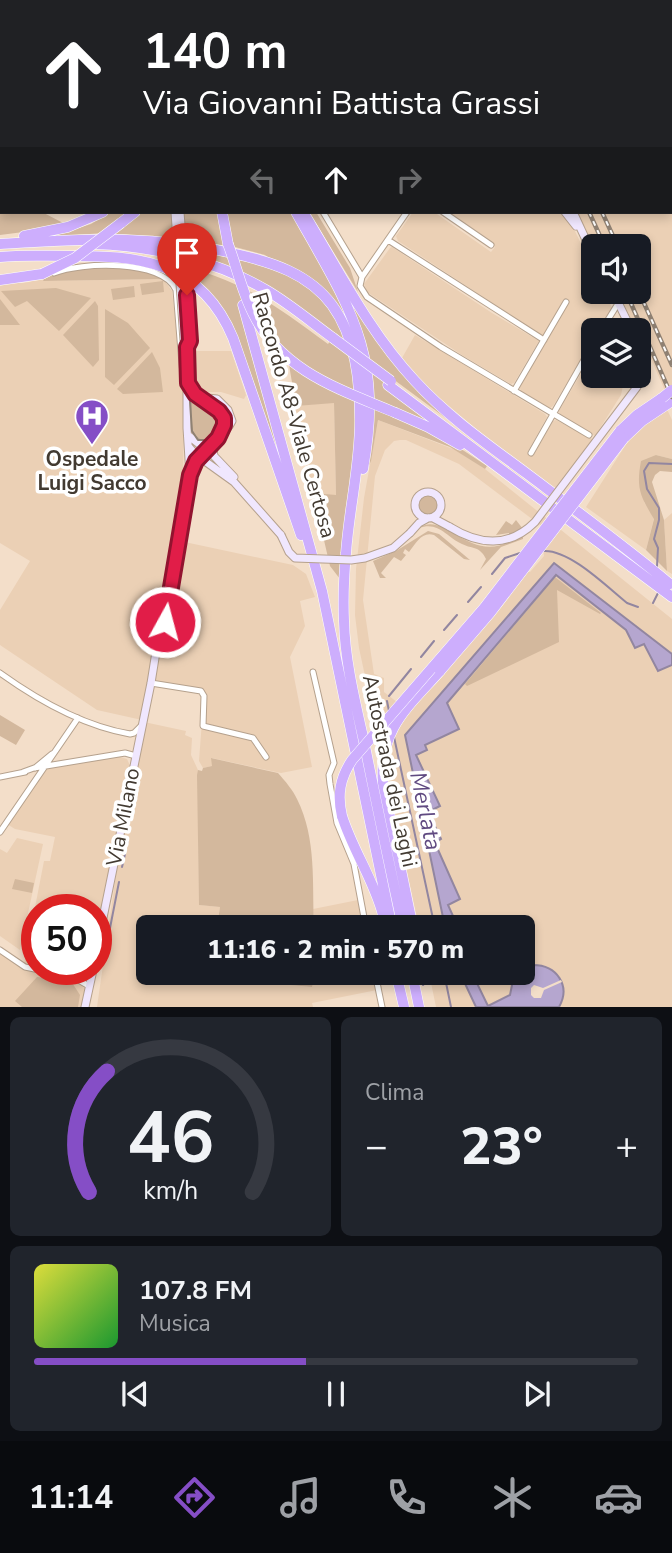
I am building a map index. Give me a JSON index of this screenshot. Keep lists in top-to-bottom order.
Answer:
{
  "streets": {
    "highway": ["Raccordo A8-Viale Certosa", "Autostrada dei Laghi"],
    "main road": ["Via Milano"]
  },
  "crossings": [
    ["Raccordo A8-Viale Certosa", "Autostrada dei Laghi"]
  ],
  "water": ["Merlata"],
  "places": {
    "hospital": ["Ospedale Luigi Sacco"]
  },
  "page": {
    "turn": ["140 m", "Via Giovanni Battista Grassi"],
    "limit": "50",
    "trip": "11:16 · 2 min · 570 m",
    "tile": "Clima",
    "heat": ["−", "23°", "+"],
    "song": ["107.8 FM", "Musica"],
    "tabs": "11:14",
    "gauge": ["46", "km/h"]
  }
}
